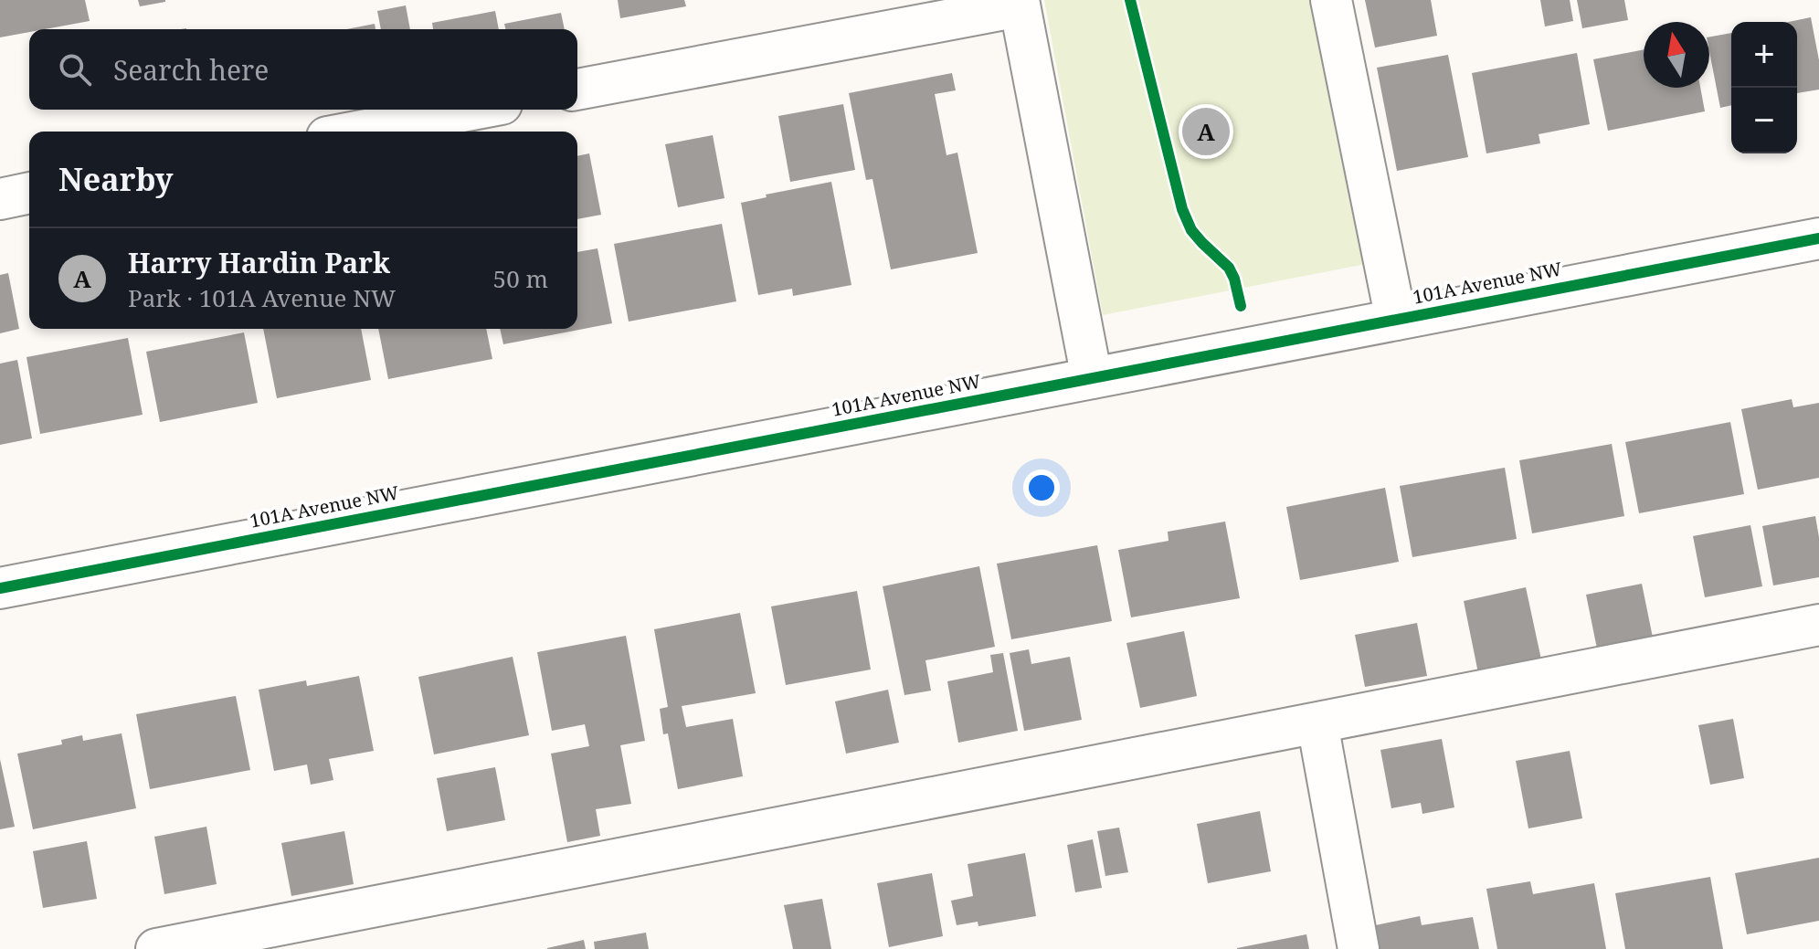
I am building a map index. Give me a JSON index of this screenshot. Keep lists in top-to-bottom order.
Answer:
{
  "streets": {
    "street": ["101A Avenue NW"]
  },
  "north": "top",
  "page": {
    "map_buttons": ["+", "−"],
    "search": "Search here",
    "pins": "A",
    "heading": "Nearby",
    "list": [
      {
        "mark": "A",
        "name": "Harry Hardin Park",
        "note": "Park · 101A Avenue NW",
        "value": "50 m"
      }
    ]
  }
}
